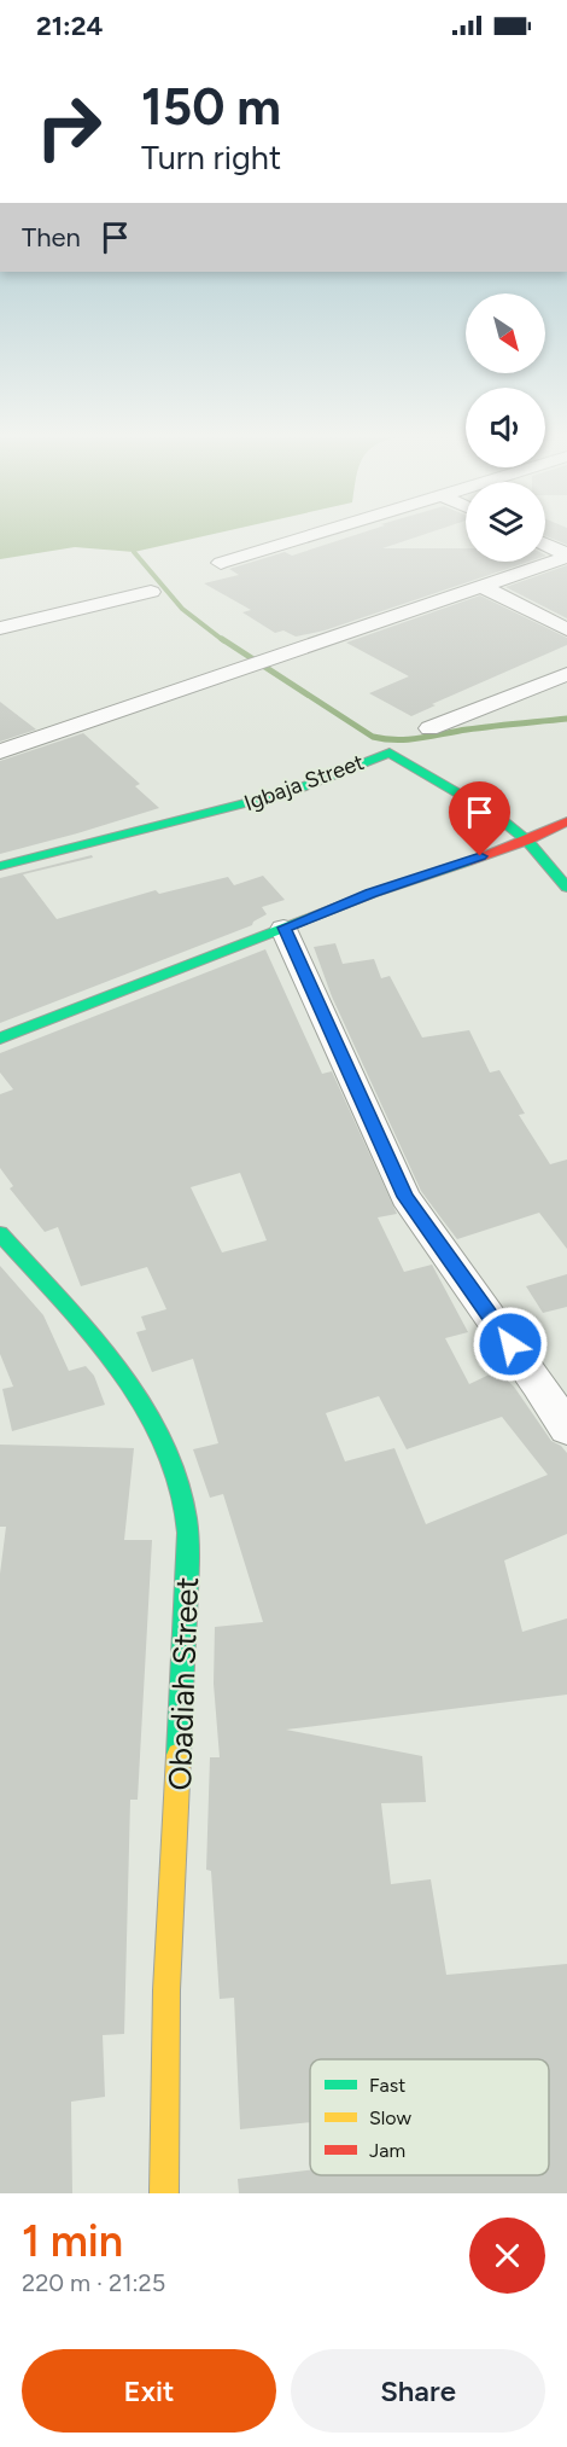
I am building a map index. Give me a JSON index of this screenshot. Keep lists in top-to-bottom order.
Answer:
{
  "streets": {
    "street": ["Igbaja Street", "Obadiah Street"]
  },
  "legend": ["Fast", "Slow", "Jam"],
  "north": "bottom right",
  "page": {
    "status": "21:24",
    "turn": ["150 m", "Turn right"],
    "then": "Then",
    "heading": ["1 min", "220 m · 21:25"],
    "buttons": ["Exit", "Share"]
  }
}
